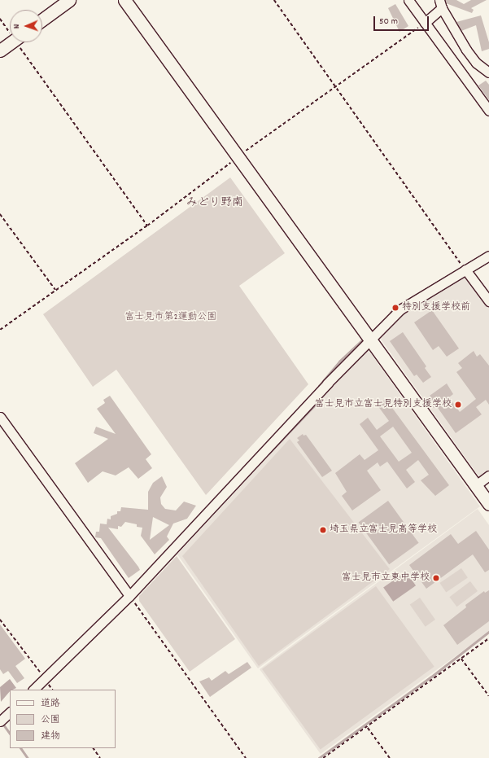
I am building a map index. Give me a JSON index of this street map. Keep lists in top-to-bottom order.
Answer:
{
  "districts": ["みどり野南"],
  "parks": ["富士見市第2運動公園"],
  "places": [
    "特別支援学校前",
    "富士見市立富士見特別支援学校",
    "埼玉県立富士見高等学校",
    "富士見市立東中学校"
  ],
  "legend": ["道路", "公園", "建物"],
  "scale_bar": "50 m",
  "north": "left"
}
